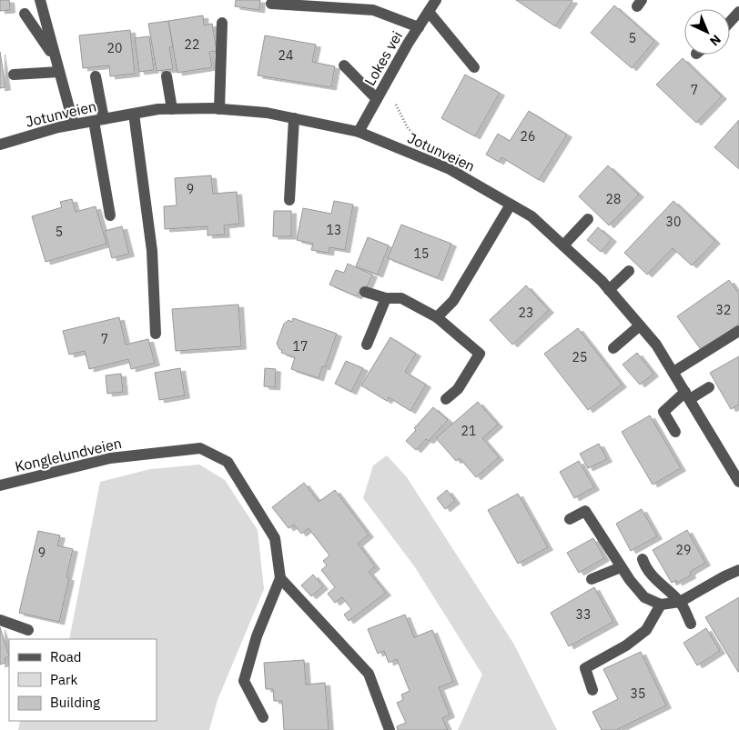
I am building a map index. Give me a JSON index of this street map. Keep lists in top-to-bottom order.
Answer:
{
  "streets": {
    "street": ["Lokes vei", "Jotunveien", "Konglelundveien"]
  },
  "crossings": [
    ["Lokes vei", "Jotunveien"]
  ],
  "house_numbers": [
    "5",
    "22",
    "20",
    "24",
    "7",
    "26",
    "9",
    "28",
    "30",
    "13",
    "5",
    "15",
    "32",
    "23",
    "7",
    "17",
    "25",
    "21",
    "29",
    "9",
    "33",
    "35"
  ],
  "legend": ["Road", "Park", "Building"],
  "north": "bottom right"
}
